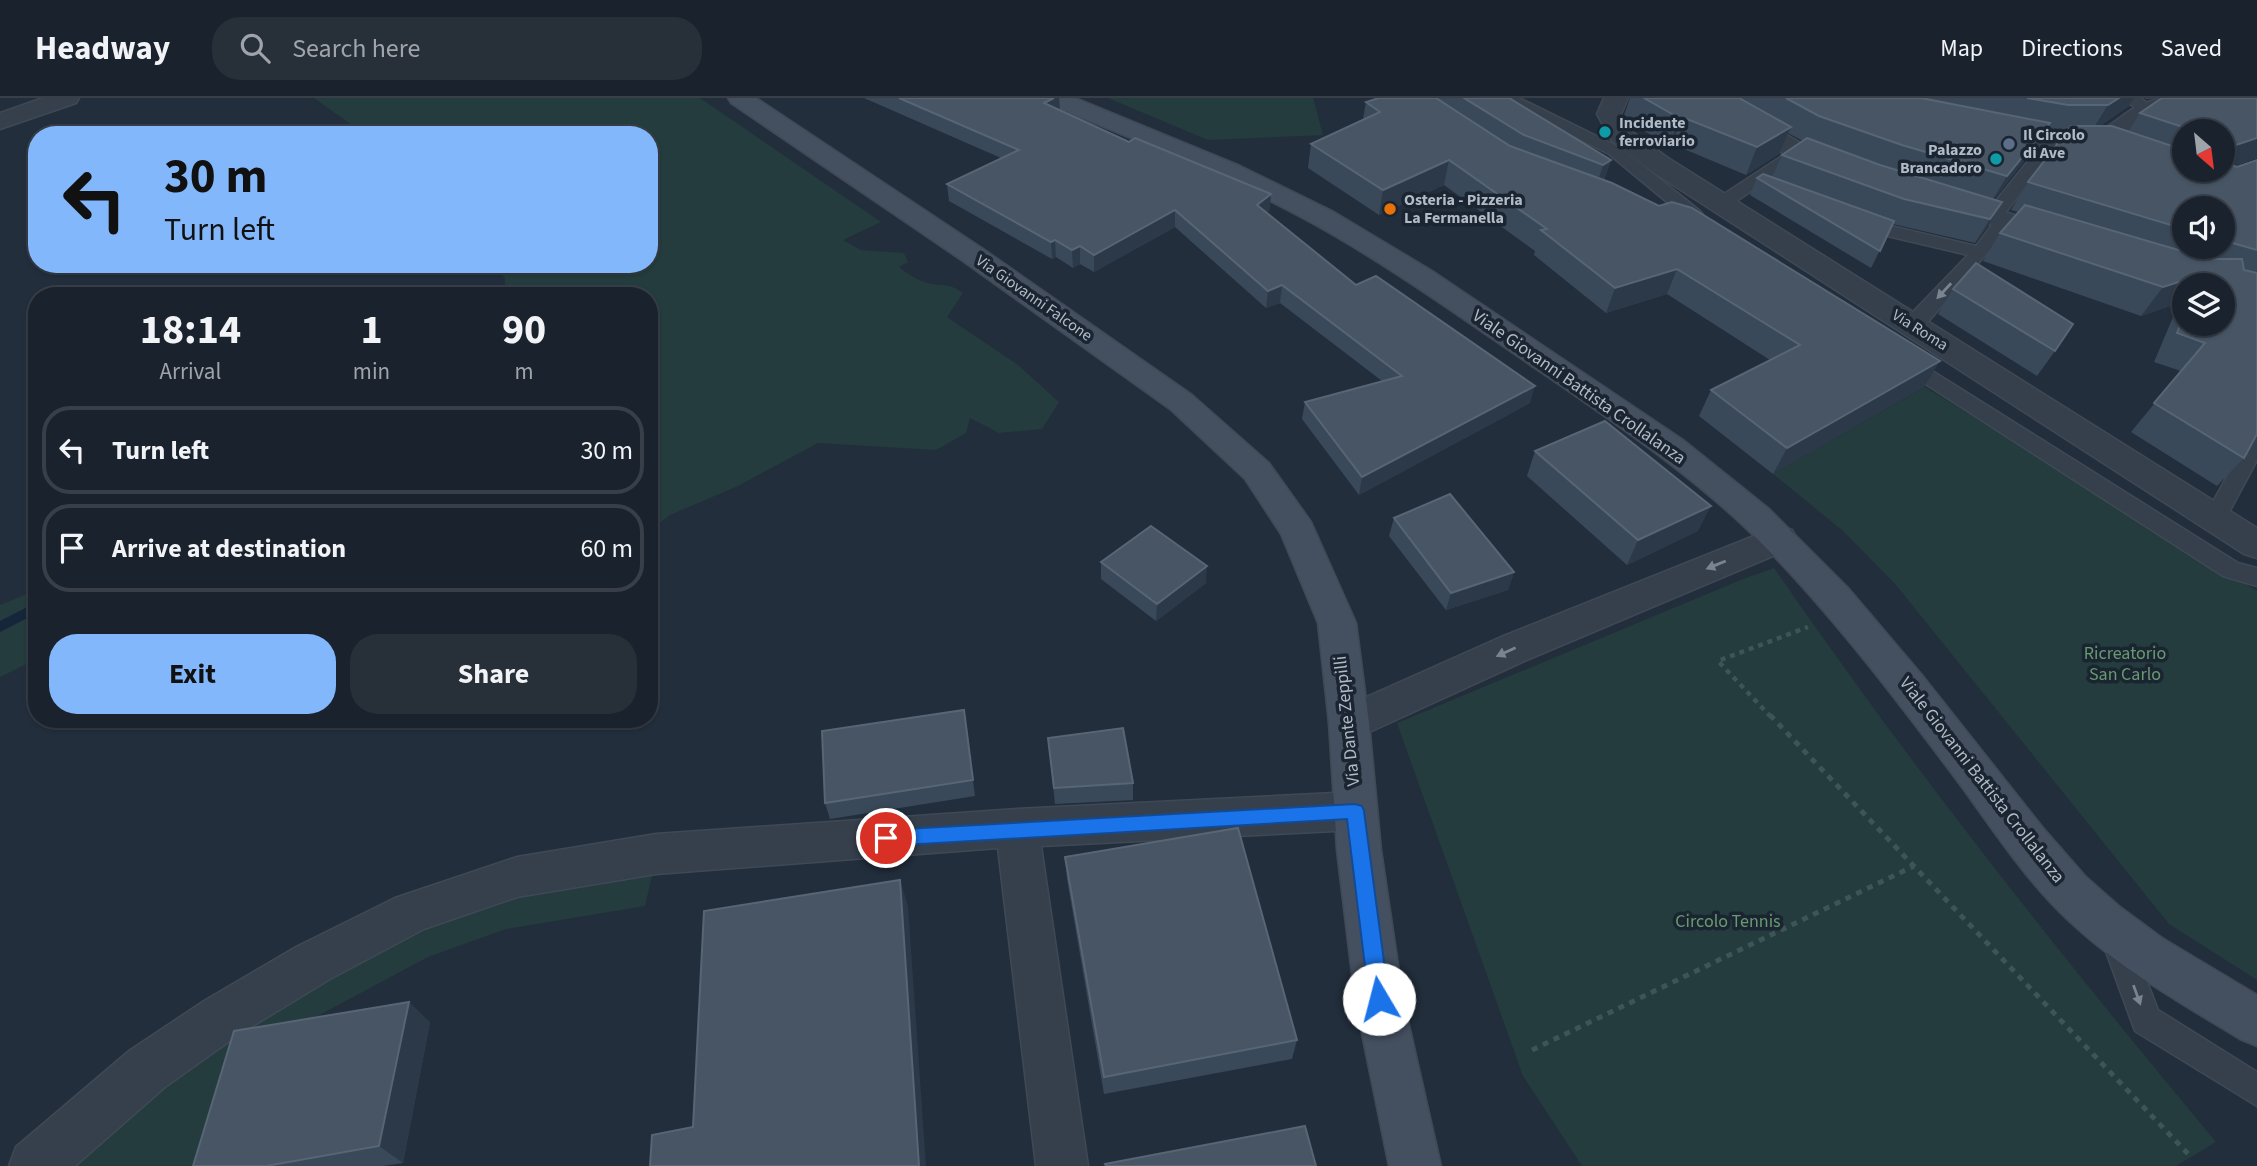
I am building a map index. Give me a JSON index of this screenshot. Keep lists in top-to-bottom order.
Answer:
{
  "streets": {
    "main road": ["Via Giovanni Falcone", "Viale Giovanni Battista Crollalanza", "Via Dante Zeppilli"],
    "street": ["Via Roma"]
  },
  "crossings": [
    ["Via Giovanni Falcone", "Via Dante Zeppilli"]
  ],
  "parks": ["Ricreatorio San Carlo", "Circolo Tennis"],
  "places": [
    "Incidente ferroviario",
    "Il Circolo di Ave",
    "Palazzo Brancadoro",
    "Osteria - Pizzeria La Fermanella"
  ],
  "north": "bottom right",
  "page": {
    "header": "Headway",
    "search": "Search here",
    "nav": ["Map", "Directions", "Saved"],
    "turn": ["30 m", "Turn left"],
    "eta": [
      "18:14",
      "Arrival",
      "1",
      "min",
      "90",
      "m"
    ],
    "list": [
      {
        "name": "Turn left",
        "value": "30 m"
      },
      {
        "name": "Arrive at destination",
        "value": "60 m"
      }
    ],
    "buttons": ["Exit", "Share"]
  }
}
